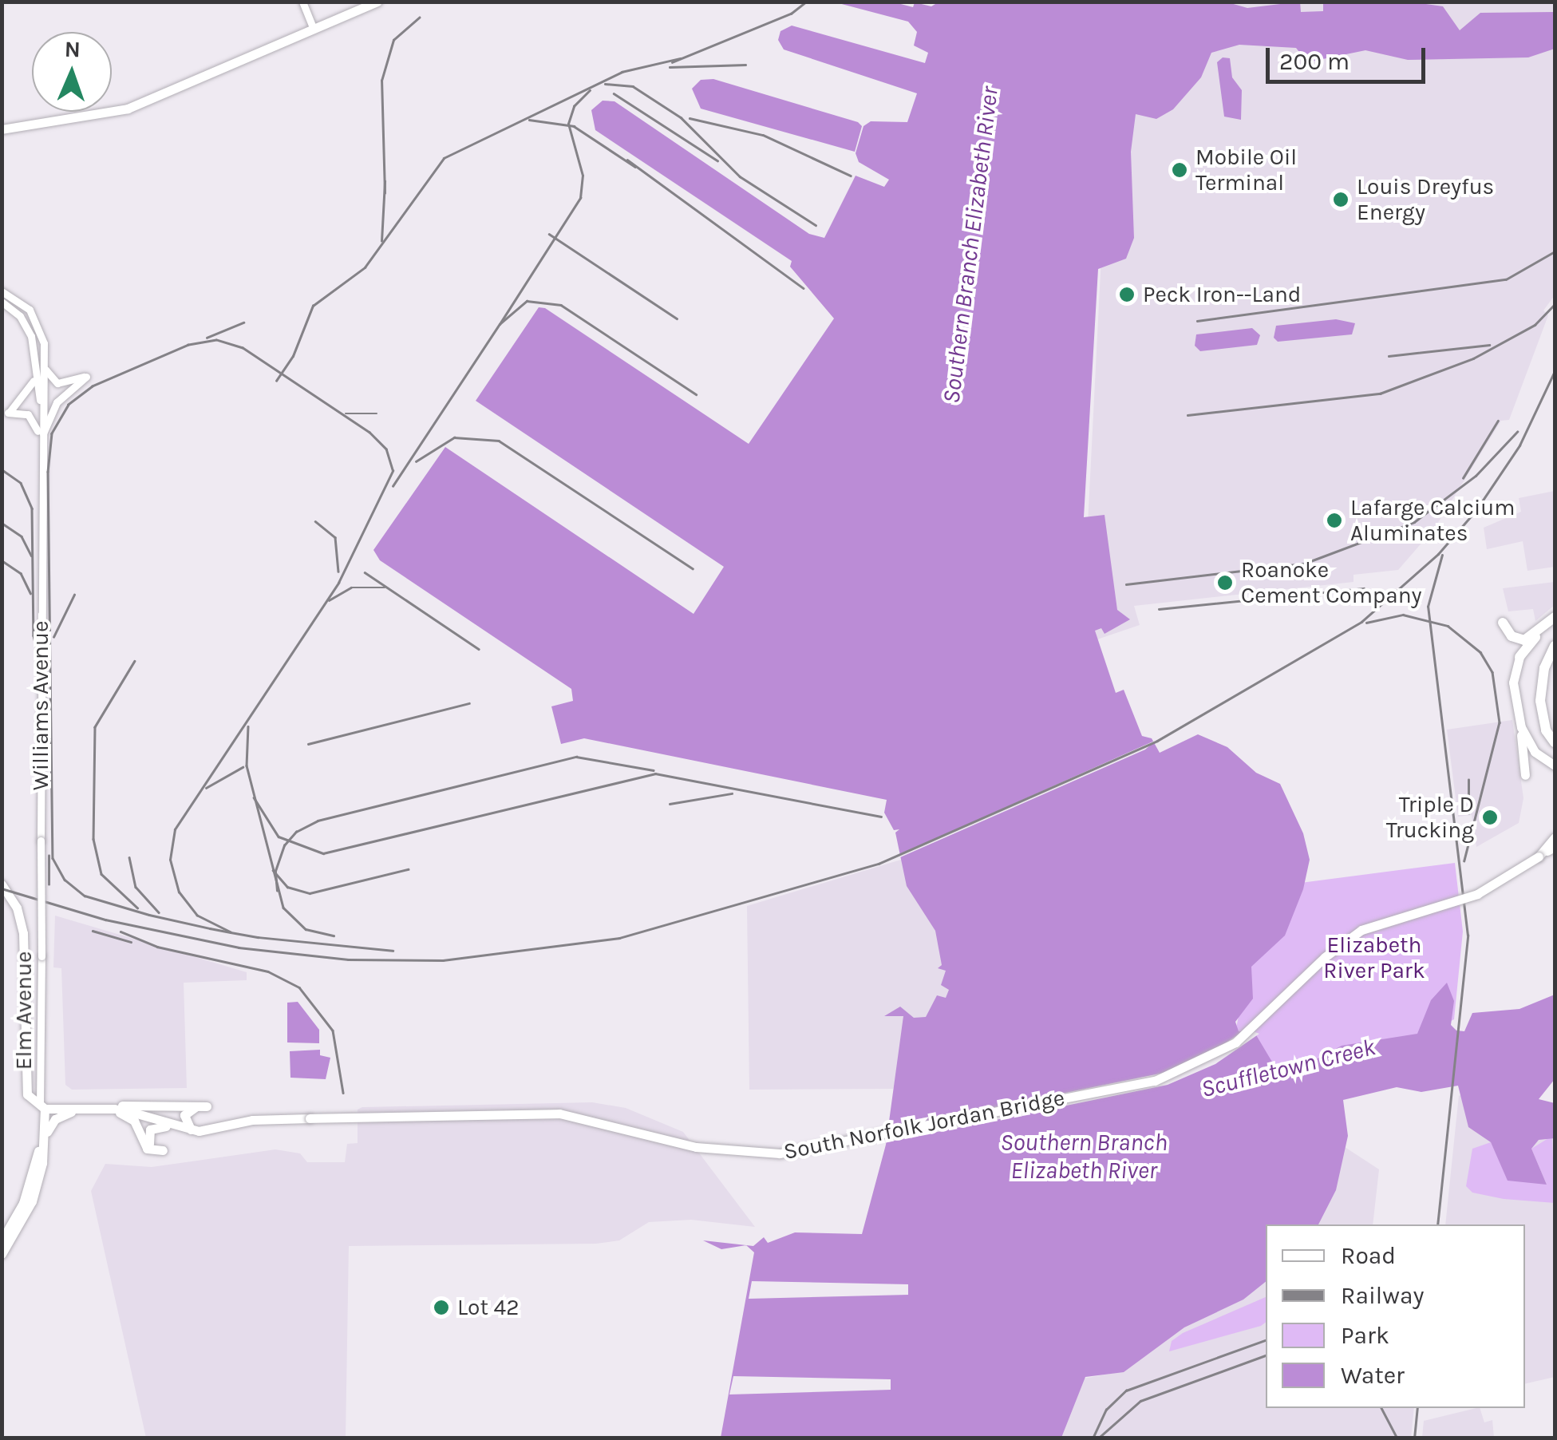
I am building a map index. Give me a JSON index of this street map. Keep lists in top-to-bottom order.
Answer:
{
  "streets": {
    "main road": ["Elm Avenue", "South Norfolk Jordan Bridge"],
    "street": ["Williams Avenue"]
  },
  "crossings": [
    ["Williams Avenue", "Elm Avenue"]
  ],
  "water": ["Southern Branch Elizabeth River", "Scuffletown Creek"],
  "parks": ["Elizabeth River Park"],
  "places": [
    "Mobile Oil Terminal",
    "Louis Dreyfus Energy",
    "Peck Iron--Land",
    "Lafarge Calcium Aluminates",
    "Roanoke Cement Company",
    "Triple D Trucking",
    "Lot 42"
  ],
  "legend": [
    "Road",
    "Railway",
    "Park",
    "Water"
  ],
  "scale_bar": "200 m",
  "north": "top"
}
